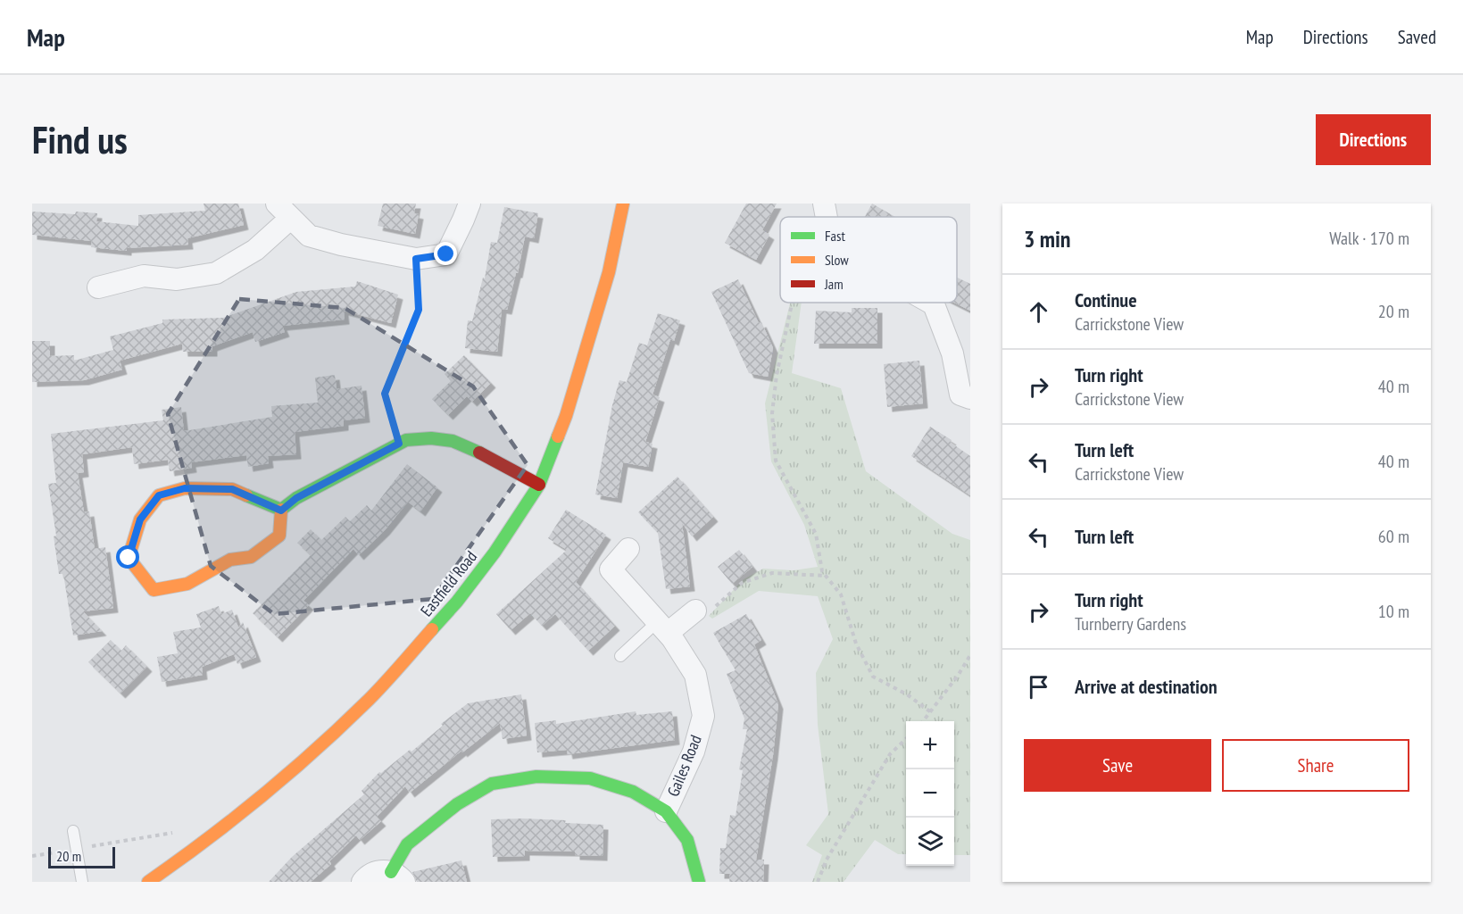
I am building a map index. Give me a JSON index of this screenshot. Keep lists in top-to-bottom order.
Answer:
{
  "streets": {
    "street": ["Eastfield Road", "Gailes Road"]
  },
  "legend": ["Fast", "Slow", "Jam"],
  "scale_bar": "20 m",
  "page": {
    "header": "Map",
    "nav": ["Map", "Directions", "Saved"],
    "buttons": [
      "Directions",
      ["Save", "Share"]
    ],
    "title": "Find us",
    "heading": ["3 min", "Walk · 170 m"],
    "list": [
      ["Continue", "Carrickstone View", "20 m"],
      ["Turn right", "Carrickstone View", "40 m"],
      ["Turn left", "Carrickstone View", "40 m"],
      ["Turn left", "60 m"],
      ["Turn right", "Turnberry Gardens", "10 m"],
      "Arrive at destination"
    ],
    "map_buttons": ["+", "−"],
    "scale": "20 m"
  }
}
